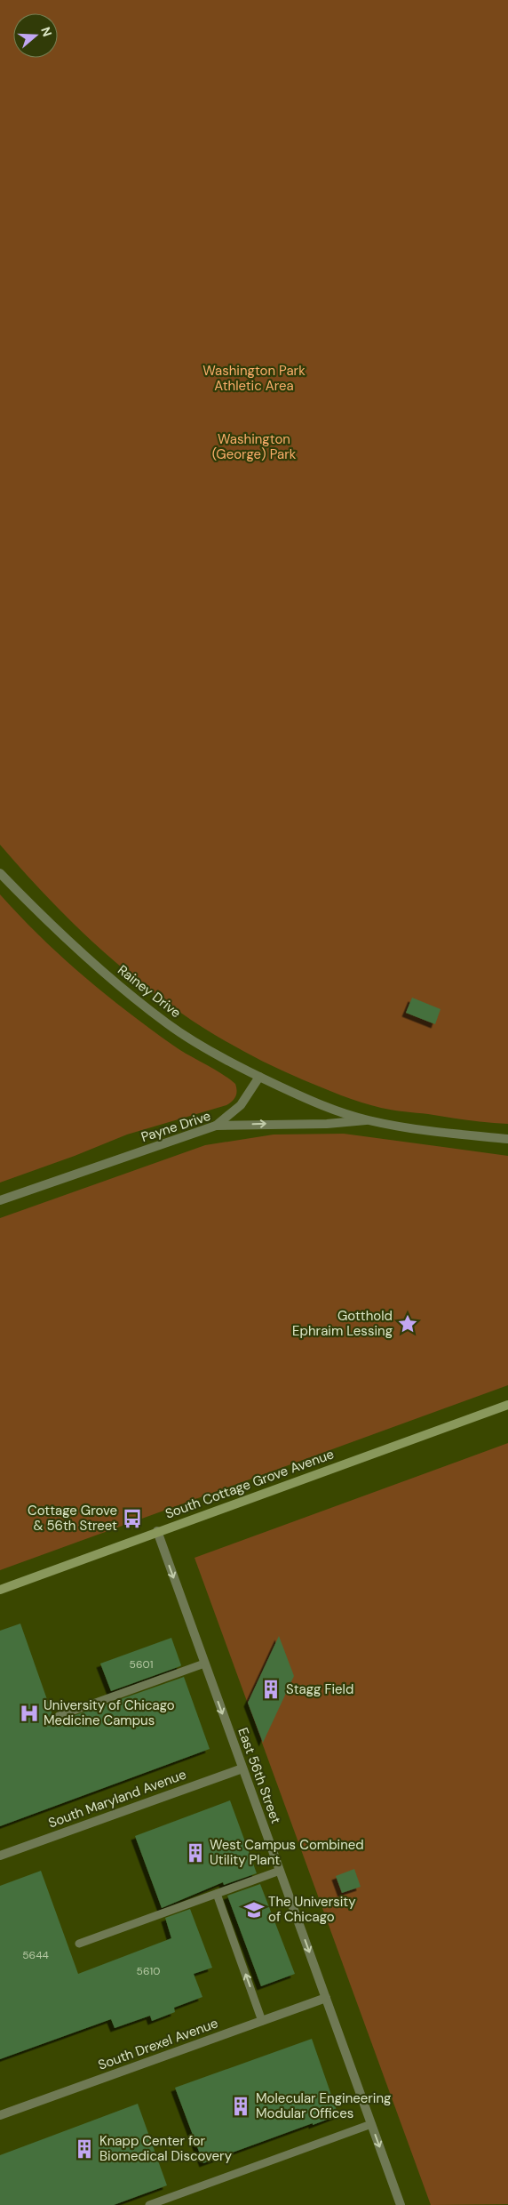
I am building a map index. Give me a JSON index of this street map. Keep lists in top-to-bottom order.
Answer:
{
  "streets": {
    "main road": ["South Cottage Grove Avenue"],
    "street": [
      "Rainey Drive",
      "Payne Drive",
      "East 56th Street",
      "South Maryland Avenue",
      "South Drexel Avenue"
    ]
  },
  "crossings": [
    ["Rainey Drive", "Payne Drive"],
    ["South Cottage Grove Avenue", "East 56th Street"],
    ["East 56th Street", "South Maryland Avenue"],
    ["East 56th Street", "South Drexel Avenue"]
  ],
  "one_way": ["East 56th Street"],
  "parks": ["Washington Park Athletic Area", "Washington (George) Park"],
  "places": {
    "place": ["Gotthold Ephraim Lessing"],
    "bus stop": ["Cottage Grove & 56th Street"],
    "building": [
      "Stagg Field",
      "West Campus Combined Utility Plant",
      "Molecular Engineering Modular Offices",
      "Knapp Center for Biomedical Discovery"
    ],
    "hospital": ["University of Chicago Medicine Campus"],
    "school or university": ["The University of Chicago"]
  },
  "house_numbers": ["5601", "5644", "5610"],
  "north": "right"
}
